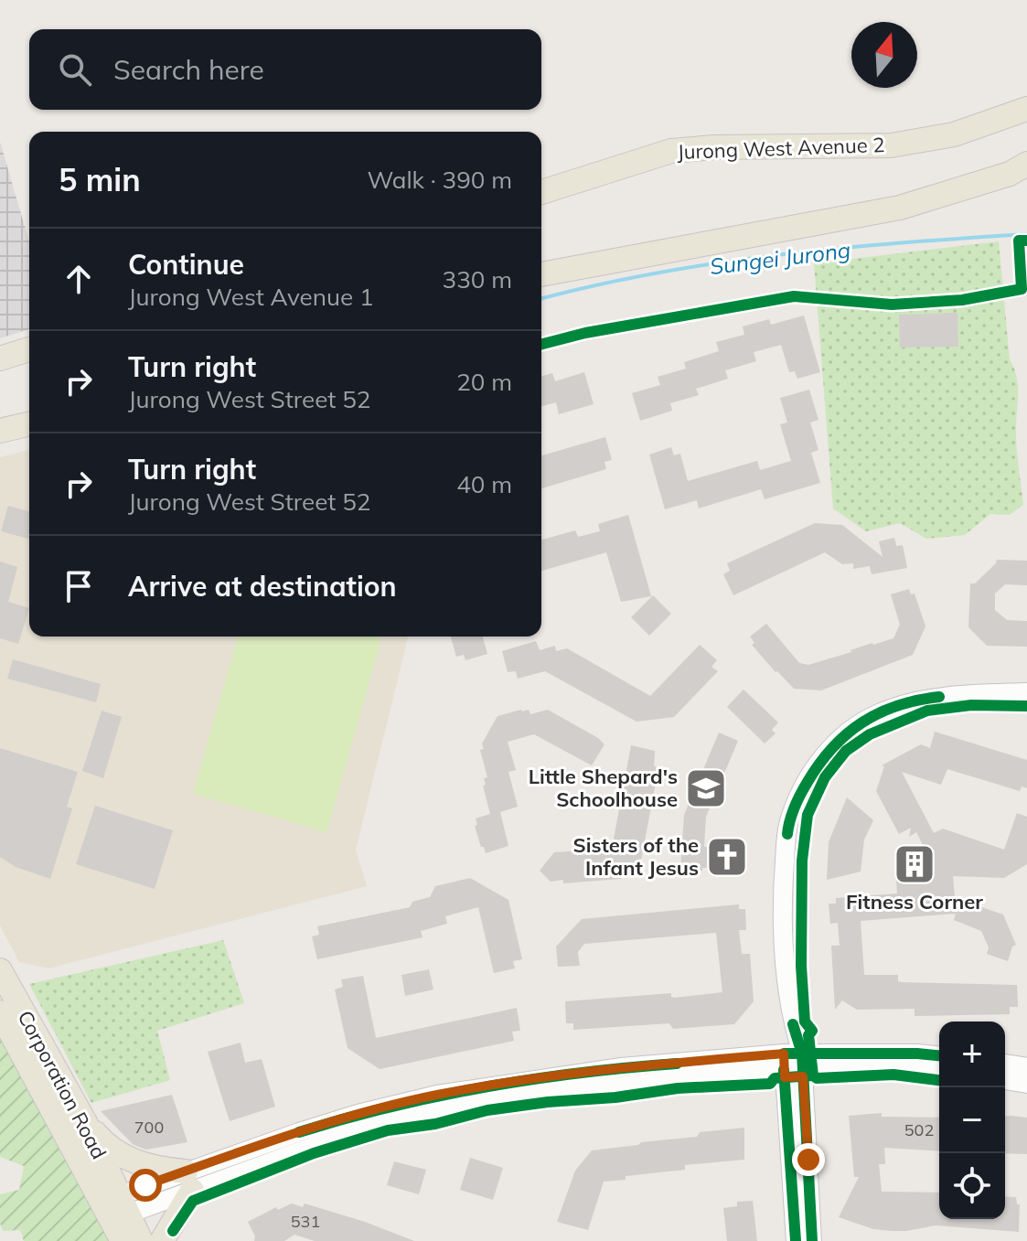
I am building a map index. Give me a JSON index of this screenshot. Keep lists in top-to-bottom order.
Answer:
{
  "streets": {
    "main road": ["Jurong West Avenue 2", "Corporation Road"]
  },
  "water": ["Sungei Jurong"],
  "places": {
    "school or university": ["Little Shepard's Schoolhouse"],
    "church": ["Sisters of the Infant Jesus"],
    "building": ["Fitness Corner"]
  },
  "house_numbers": ["700", "502", "531"],
  "north": "top",
  "page": {
    "search": "Search here",
    "heading": ["5 min", "Walk · 390 m"],
    "list": [
      ["Continue", "Jurong West Avenue 1", "330 m"],
      ["Turn right", "Jurong West Street 52", "20 m"],
      ["Turn right", "Jurong West Street 52", "40 m"],
      "Arrive at destination"
    ],
    "map_buttons": ["+", "−"]
  }
}
